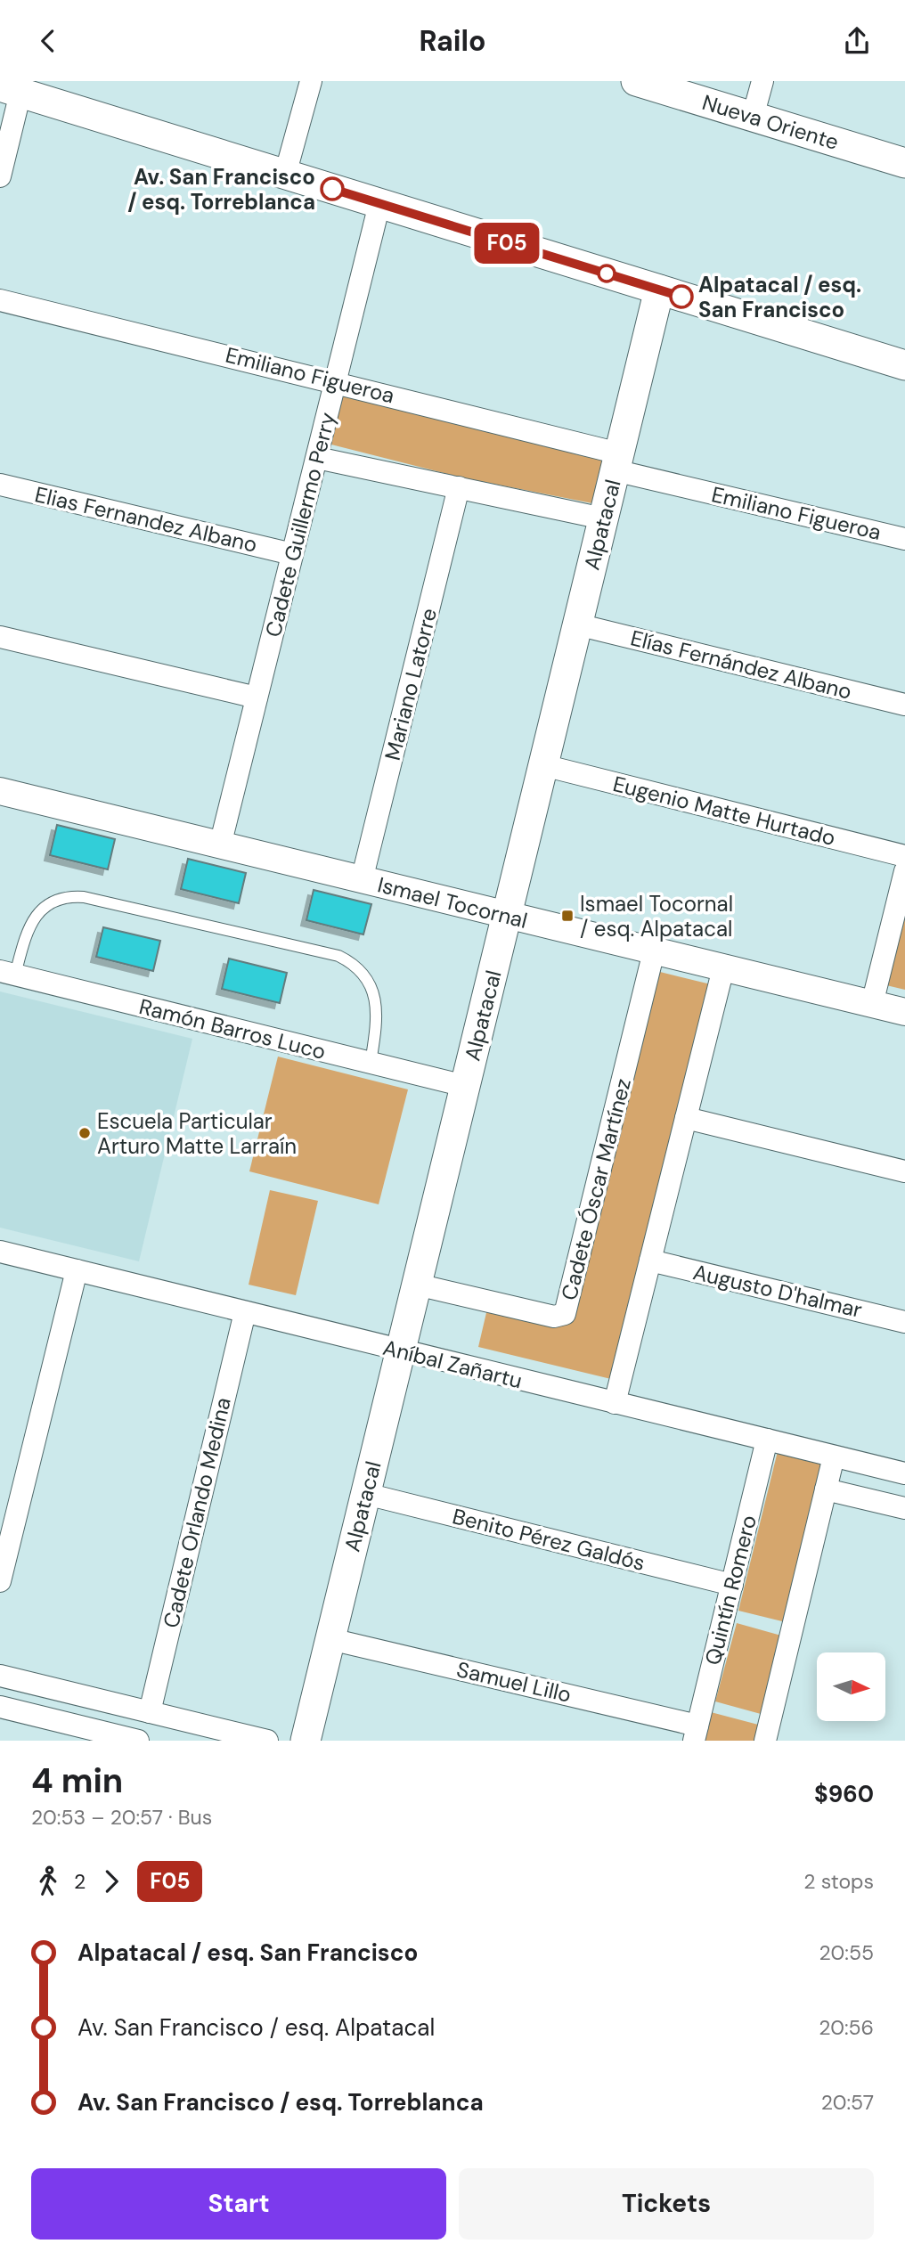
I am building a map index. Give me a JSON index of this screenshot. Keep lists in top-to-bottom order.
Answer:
{
  "streets": {
    "main road": ["Nueva Oriente", "Alpatacal"],
    "street": [
      "Emiliano Figueroa",
      "Elias Fernandez Albano",
      "Cadete Guillermo Perry",
      "Elías Fernández Albano",
      "Mariano Latorre",
      "Eugenio Matte Hurtado",
      "Ismael Tocornal",
      "Ramón Barros Luco",
      "Cadete Óscar Martínez",
      "Augusto D'halmar",
      "Aníbal Zañartu",
      "Cadete Orlando Medina",
      "Benito Pérez Galdós",
      "Quintín Romero",
      "Samuel Lillo"
    ]
  },
  "crossings": [
    ["Emiliano Figueroa", "Cadete Guillermo Perry"],
    ["Emiliano Figueroa", "Alpatacal"],
    ["Elias Fernandez Albano", "Cadete Guillermo Perry"],
    ["Cadete Guillermo Perry", "Ismael Tocornal"],
    ["Alpatacal", "Elías Fernández Albano"],
    ["Alpatacal", "Eugenio Matte Hurtado"],
    ["Alpatacal", "Ismael Tocornal"],
    ["Alpatacal", "Ramón Barros Luco"],
    ["Alpatacal", "Cadete Óscar Martínez"],
    ["Alpatacal", "Aníbal Zañartu"],
    ["Alpatacal", "Benito Pérez Galdós"],
    ["Alpatacal", "Samuel Lillo"],
    ["Mariano Latorre", "Ismael Tocornal"],
    ["Ismael Tocornal", "Cadete Óscar Martínez"],
    ["Aníbal Zañartu", "Cadete Orlando Medina"],
    ["Aníbal Zañartu", "Quintín Romero"],
    ["Benito Pérez Galdós", "Quintín Romero"],
    ["Quintín Romero", "Samuel Lillo"]
  ],
  "places": {
    "other": ["Av. San Francisco / esq. Torreblanca", "Alpatacal / esq. San Francisco", "Escuela Particular Arturo Matte Larraín"],
    "transit": ["Ismael Tocornal / esq. Alpatacal"]
  },
  "lines": ["bus line F05"],
  "north": "right",
  "page": {
    "header": "Railo",
    "on_map": "F05",
    "heading": ["4 min", "20:53 – 20:57 · Bus", "$960"],
    "legs": ["2", "F05", "2 stops"],
    "list": [
      {
        "name": "Alpatacal / esq. San Francisco",
        "value": "20:55"
      },
      {
        "name": "Av. San Francisco / esq. Alpatacal",
        "value": "20:56"
      },
      {
        "name": "Av. San Francisco / esq. Torreblanca",
        "value": "20:57"
      }
    ],
    "buttons": ["Start", "Tickets"]
  }
}
